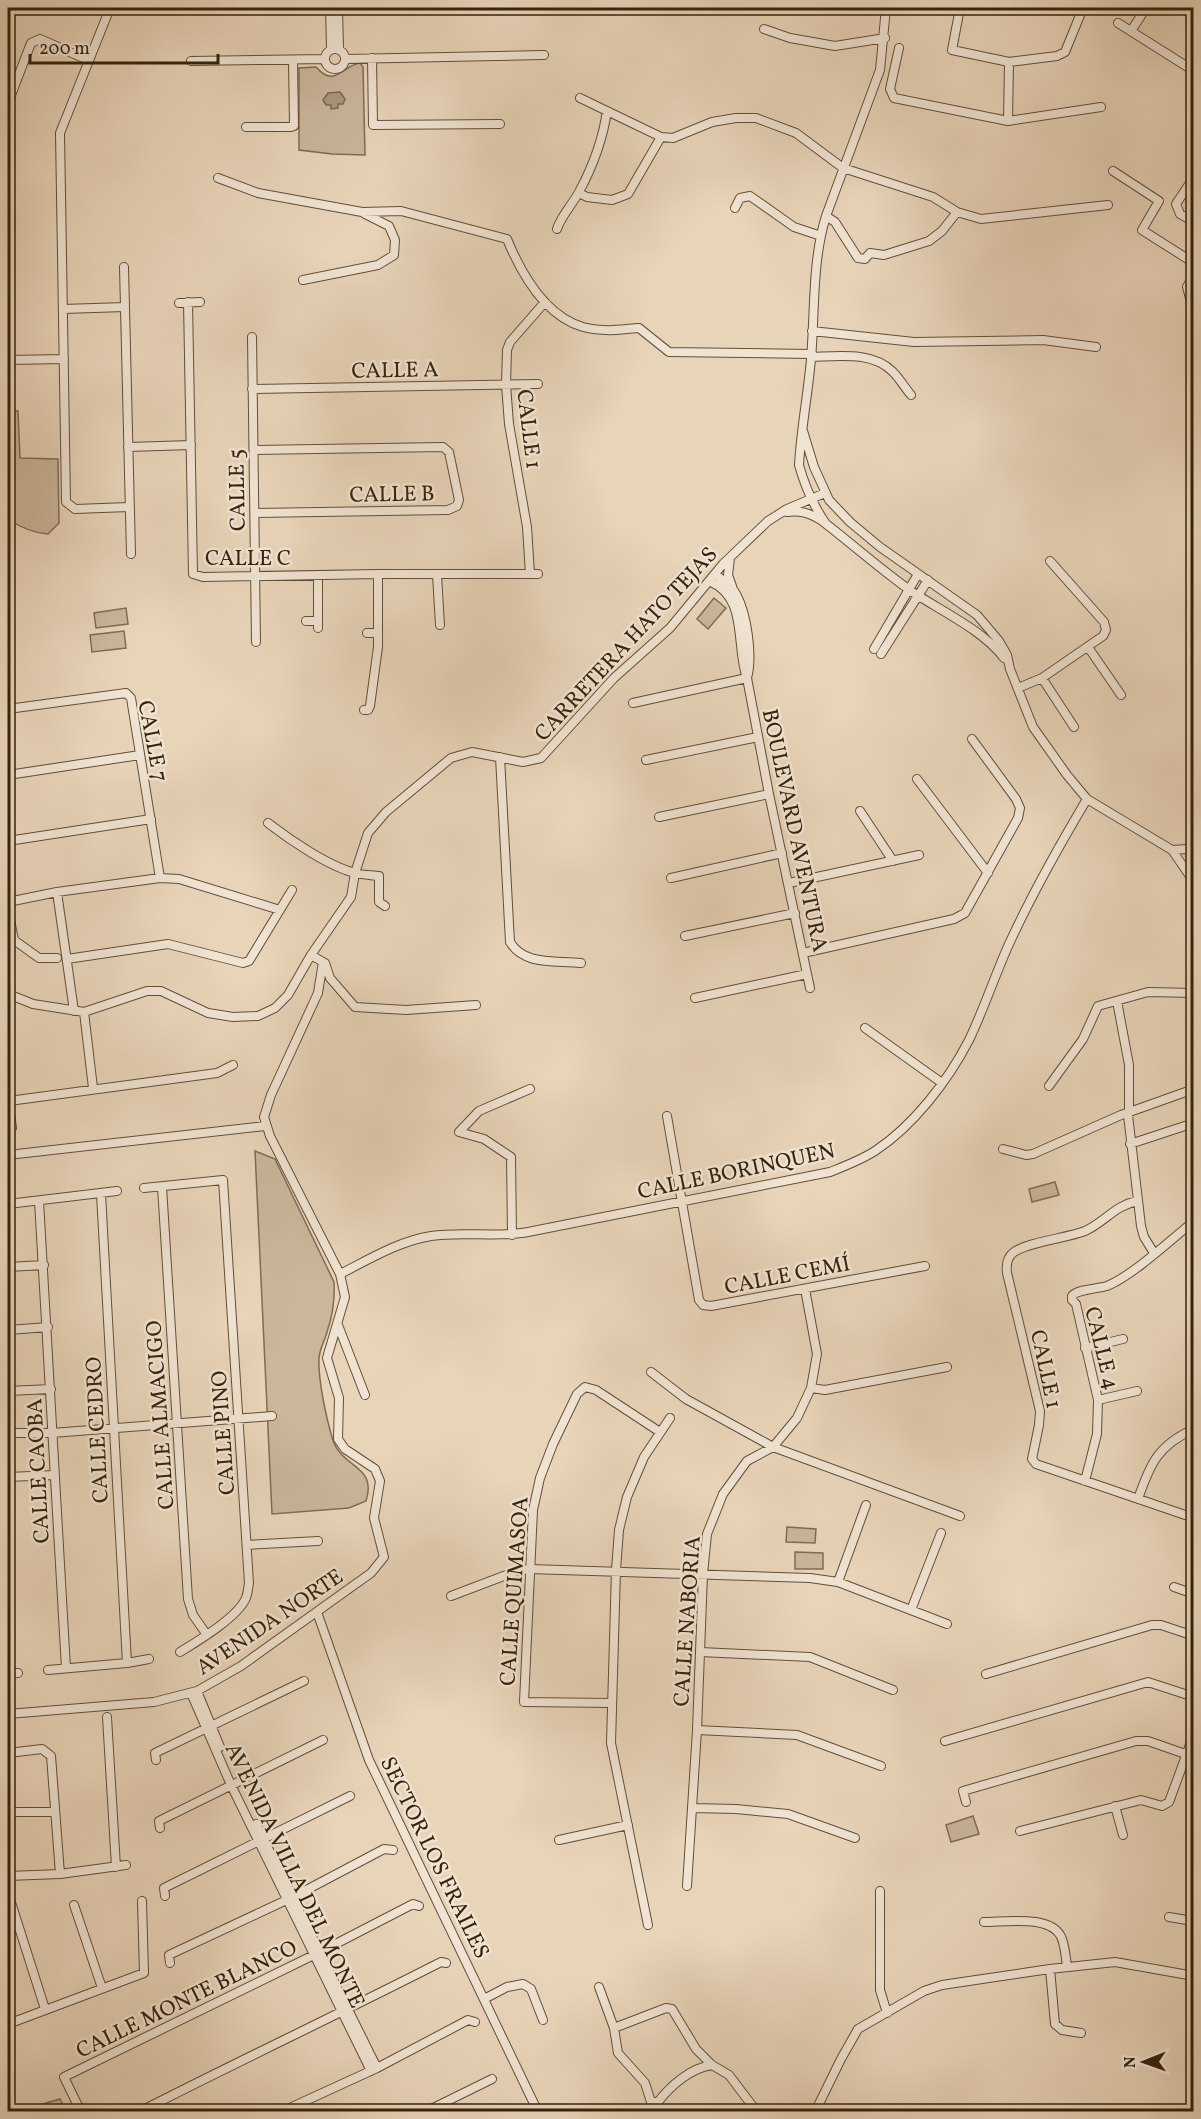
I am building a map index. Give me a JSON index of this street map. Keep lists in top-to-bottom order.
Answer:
{
  "streets": {
    "street": [
      "CALLE A",
      "CALLE 1",
      "CALLE 5",
      "CALLE B",
      "CALLE C",
      "CARRETERA HATO TEJAS",
      "CALLE 7",
      "BOULEVARD AVENTURA",
      "CALLE BORINQUEN",
      "CALLE CEMÍ",
      "CALLE 4",
      "CALLE ALMACIGO",
      "CALLE CEDRO",
      "CALLE PINO",
      "CALLE CAOBA",
      "CALLE QUIMASOA",
      "AVENIDA NORTE",
      "CALLE NABORIA",
      "SECTOR LOS FRAILES",
      "AVENIDA VILLA DEL MONTE",
      "CALLE MONTE BLANCO"
    ]
  },
  "crossings": [
    ["CALLE A", "CALLE 1"],
    ["CALLE A", "CALLE 5"],
    ["CALLE 1", "CALLE C"],
    ["CALLE 1", "CALLE 4"],
    ["CALLE 5", "CALLE B"],
    ["CALLE 5", "CALLE C"],
    ["CARRETERA HATO TEJAS", "BOULEVARD AVENTURA"],
    ["CALLE BORINQUEN", "CALLE CEMÍ"],
    ["CALLE CEMÍ", "CALLE NABORIA"],
    ["CALLE ALMACIGO", "CALLE PINO"],
    ["AVENIDA NORTE", "SECTOR LOS FRAILES"],
    ["AVENIDA NORTE", "AVENIDA VILLA DEL MONTE"],
    ["AVENIDA VILLA DEL MONTE", "CALLE MONTE BLANCO"]
  ],
  "scale_bar": "200 m",
  "north": "left"
}
